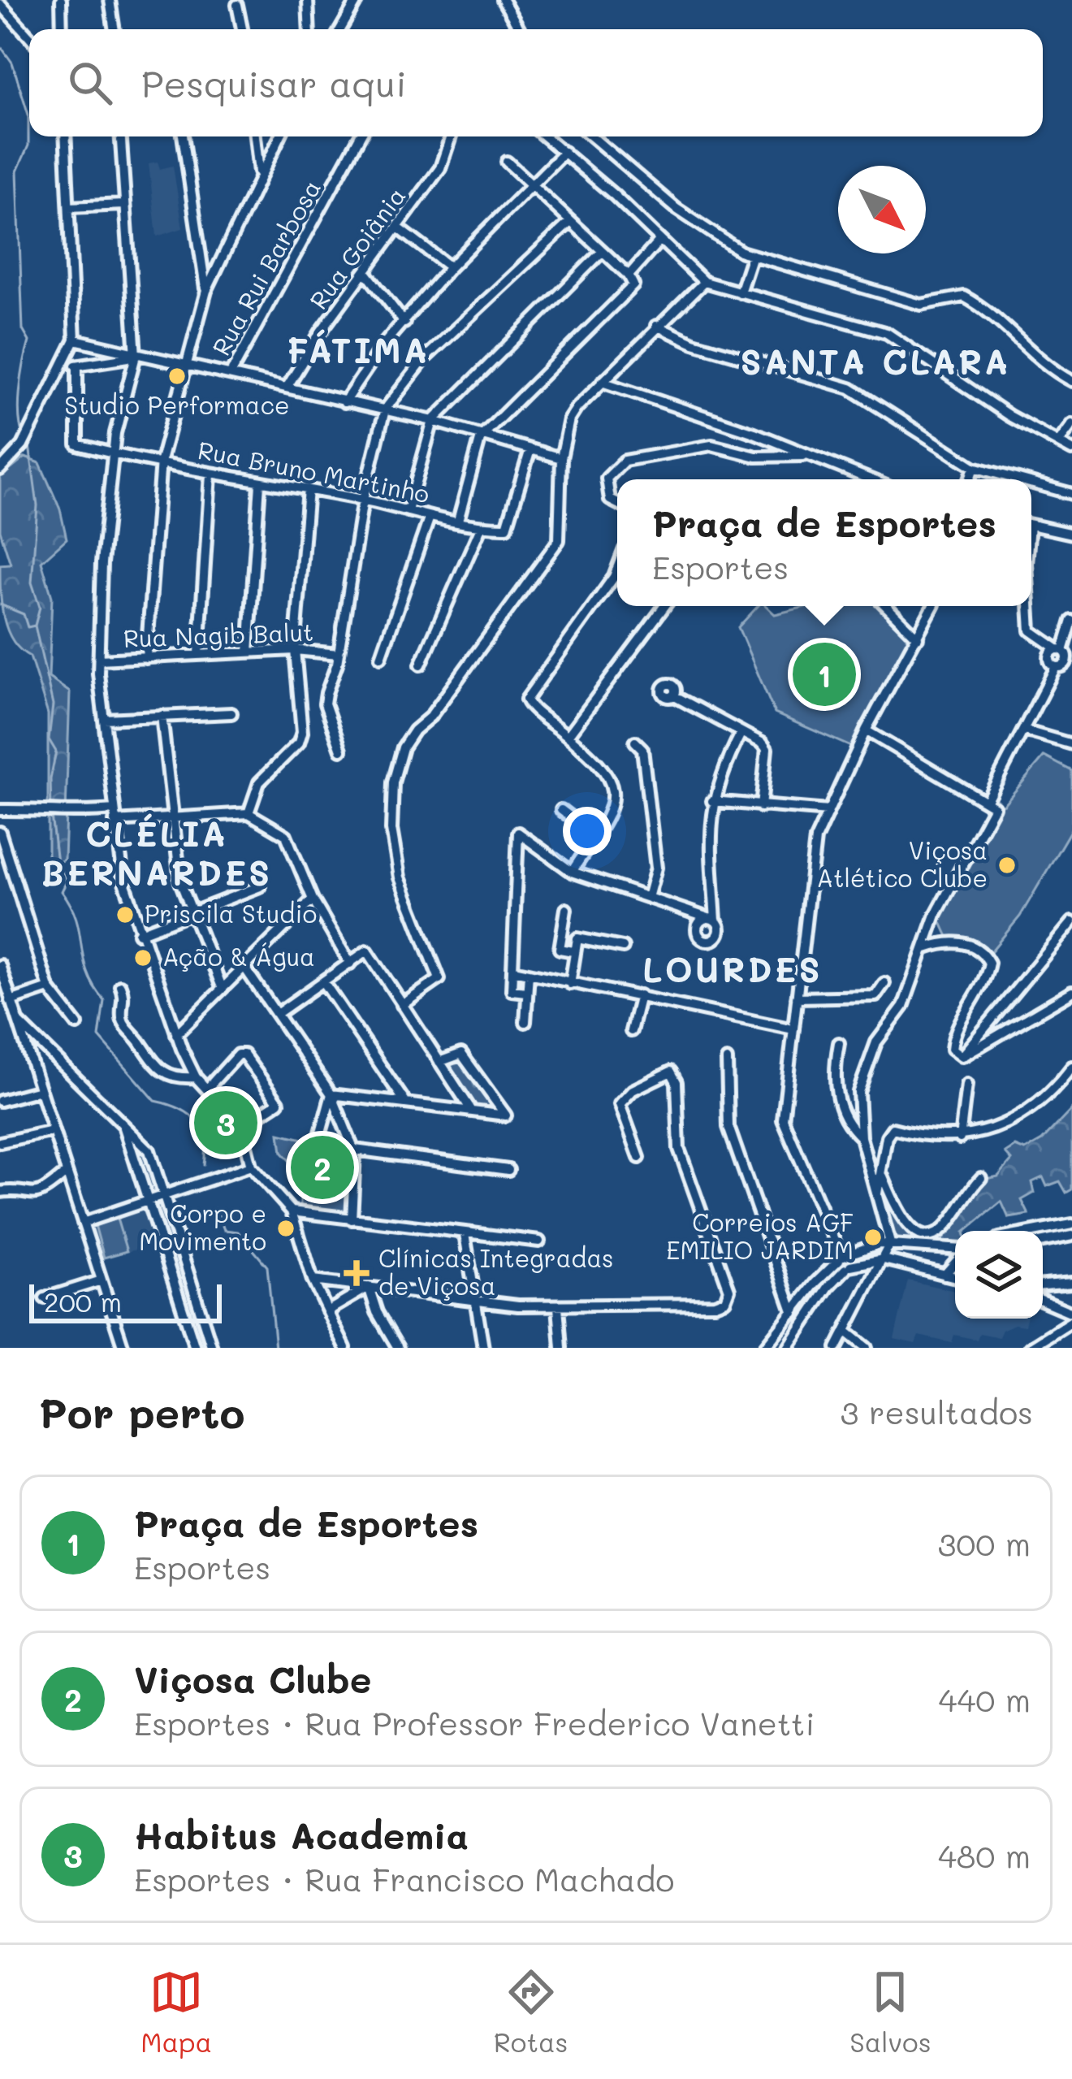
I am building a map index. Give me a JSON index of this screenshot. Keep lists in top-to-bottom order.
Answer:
{
  "streets": {
    "street": [
      "Rua Goiânia",
      "Rua Rui Barbosa",
      "Rua Bruno Martinho",
      "Rua Nagib Balut"
    ]
  },
  "districts": [
    "FÁTIMA",
    "SANTA CLARA",
    "CLÉLIA BERNARDES",
    "LOURDES"
  ],
  "places": {
    "other": [
      "Studio Performace",
      "Viçosa Atlético Clube",
      "Priscila Studio",
      "Ação & Água",
      "Corpo e Movimento",
      "Correios AGF EMILIO JARDIM"
    ],
    "health": ["Clínicas Integradas de Viçosa"]
  },
  "scale_bar": "200 m",
  "north": "bottom right",
  "page": {
    "search": "Pesquisar aqui",
    "popup": ["Praça de Esportes", "Esportes"],
    "pins": ["1", "3", "2"],
    "scale": "200 m",
    "heading": ["Por perto", "3 resultados"],
    "list": [
      {
        "mark": "1",
        "name": "Praça de Esportes",
        "note": "Esportes",
        "value": "300 m"
      },
      {
        "mark": "2",
        "name": "Viçosa Clube",
        "note": "Esportes · Rua Professor Frederico Vanetti",
        "value": "440 m"
      },
      {
        "mark": "3",
        "name": "Habitus Academia",
        "note": "Esportes · Rua Francisco Machado",
        "value": "480 m"
      }
    ],
    "nav": ["Mapa", "Rotas", "Salvos"]
  }
}
